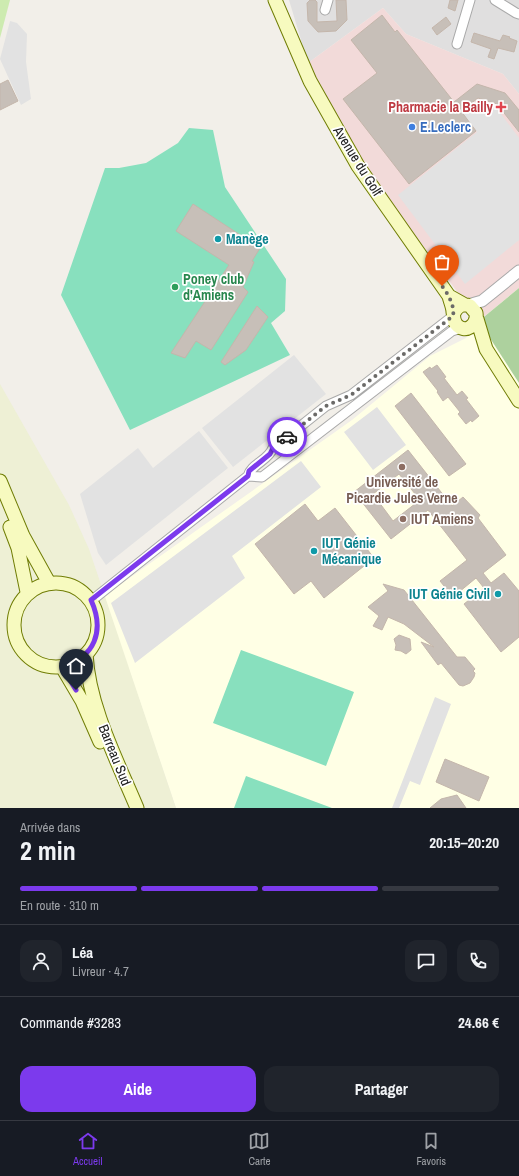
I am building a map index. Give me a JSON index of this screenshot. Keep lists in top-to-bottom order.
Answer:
{
  "streets": {
    "main road": ["Avenue du Golf", "Barreau Sud"]
  },
  "places": {
    "health": ["Pharmacie la Bailly"],
    "other": [
      "E.Leclerc",
      "Manège",
      "Poney club d'Amiens",
      "Université de Picardie Jules Verne",
      "IUT Amiens",
      "IUT Génie Mécanique",
      "IUT Génie Civil"
    ]
  },
  "page": {
    "heading": ["2 min", "Arrivée dans", "20:15–20:20"],
    "panel": [
      "Léa",
      "Livreur · 4.7",
      "Commande #3283",
      "24.66 €"
    ],
    "bar": "En route · 310 m",
    "buttons": ["Aide", "Partager"],
    "tabs": ["Accueil", "Carte", "Favoris"]
  }
}
